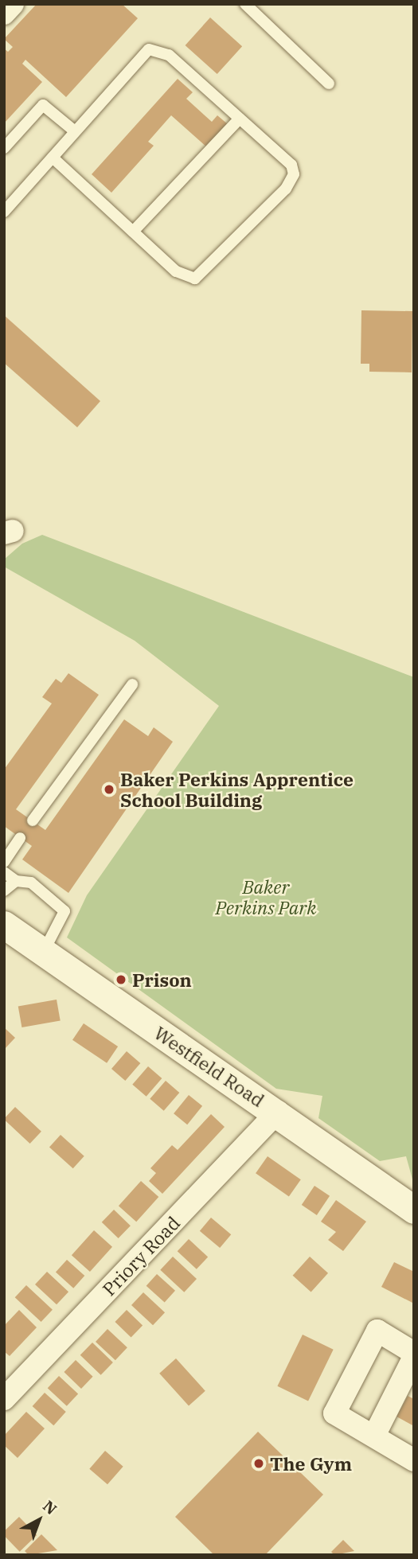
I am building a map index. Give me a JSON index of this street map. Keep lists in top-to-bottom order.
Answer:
{
  "streets": {
    "street": ["Westfield Road", "Priory Road"]
  },
  "crossings": [
    ["Westfield Road", "Priory Road"]
  ],
  "parks": ["Baker Perkins Park"],
  "places": ["Baker Perkins Apprentice School Building", "Prison", "The Gym"],
  "north": "top right"
}
